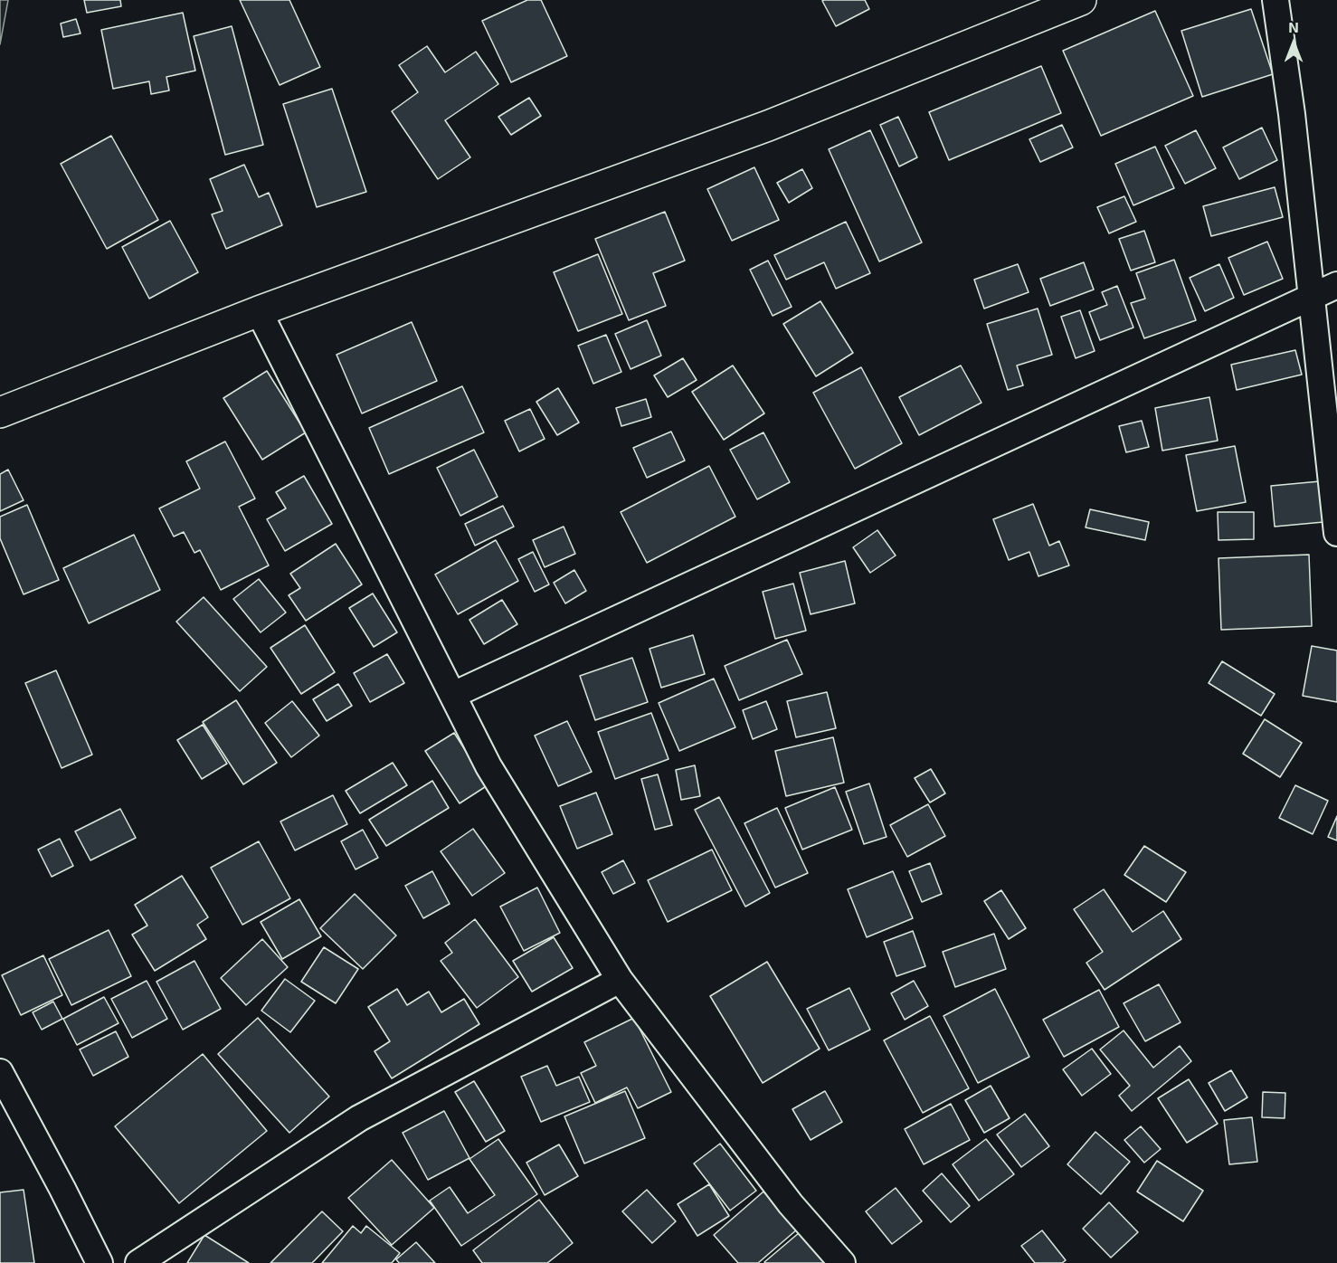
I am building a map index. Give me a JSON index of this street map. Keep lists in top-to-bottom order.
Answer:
{
  "north": "top"
}
